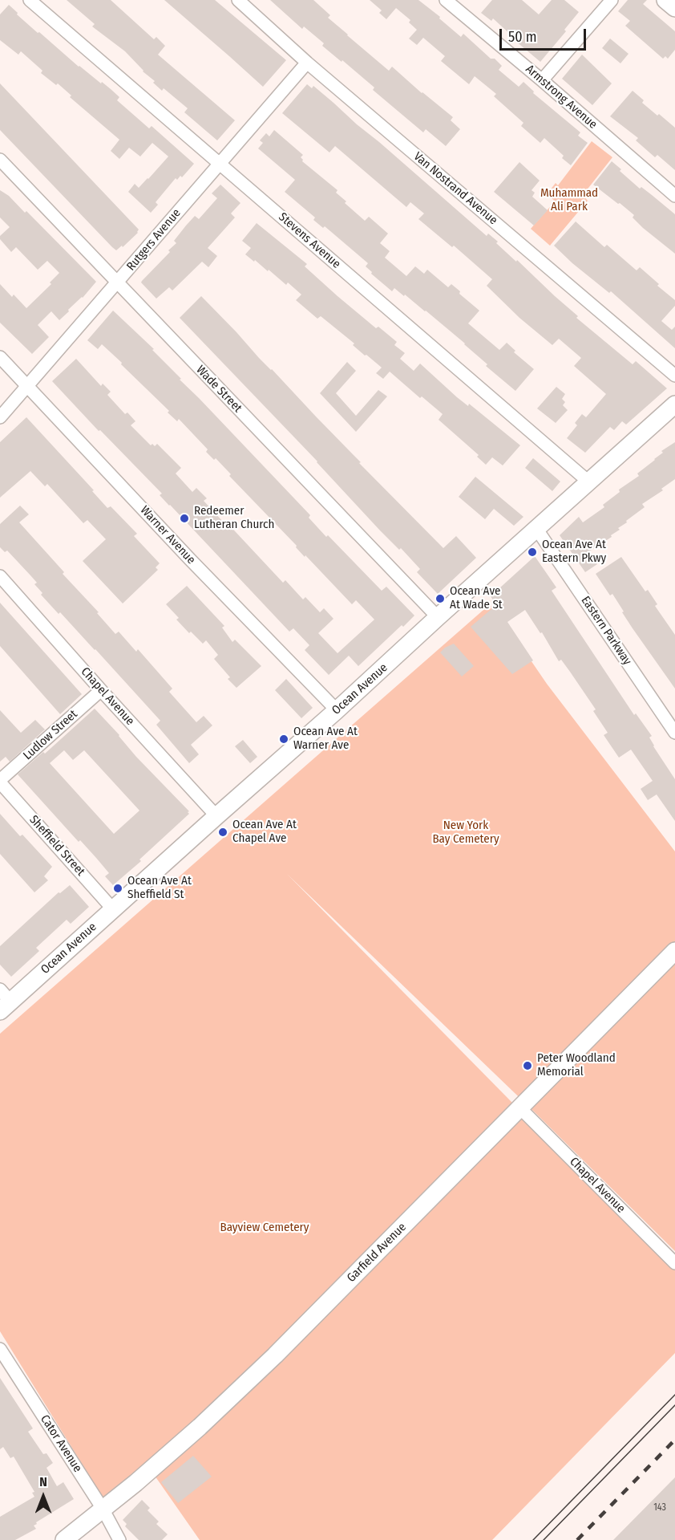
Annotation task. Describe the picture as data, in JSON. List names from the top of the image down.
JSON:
{
  "streets": {
    "street": [
      "Armstrong Avenue",
      "Van Nostrand Avenue",
      "Rutgers Avenue",
      "Stevens Avenue",
      "Wade Street",
      "Warner Avenue",
      "Eastern Parkway",
      "Ocean Avenue",
      "Chapel Avenue",
      "Ludlow Street",
      "Sheffield Street",
      "Garfield Avenue",
      "Cator Avenue"
    ]
  },
  "crossings": [
    ["Van Nostrand Avenue", "Rutgers Avenue"],
    ["Rutgers Avenue", "Stevens Avenue"],
    ["Rutgers Avenue", "Wade Street"],
    ["Rutgers Avenue", "Warner Avenue"],
    ["Stevens Avenue", "Ocean Avenue"],
    ["Wade Street", "Ocean Avenue"],
    ["Warner Avenue", "Ocean Avenue"],
    ["Eastern Parkway", "Ocean Avenue"],
    ["Ocean Avenue", "Chapel Avenue"],
    ["Ocean Avenue", "Sheffield Street"],
    ["Chapel Avenue", "Ludlow Street"],
    ["Chapel Avenue", "Garfield Avenue"],
    ["Ludlow Street", "Sheffield Street"],
    ["Garfield Avenue", "Cator Avenue"]
  ],
  "parks": ["Muhammad Ali Park", "New York Bay Cemetery", "Bayview Cemetery"],
  "places": [
    "Redeemer Lutheran Church",
    "Ocean Ave At Eastern Pkwy",
    "Ocean Ave At Wade St",
    "Ocean Ave At Warner Ave",
    "Ocean Ave At Chapel Ave",
    "Ocean Ave At Sheffield St",
    "Peter Woodland Memorial"
  ],
  "house_numbers": ["143"],
  "scale_bar": "50 m",
  "north": "top"
}
